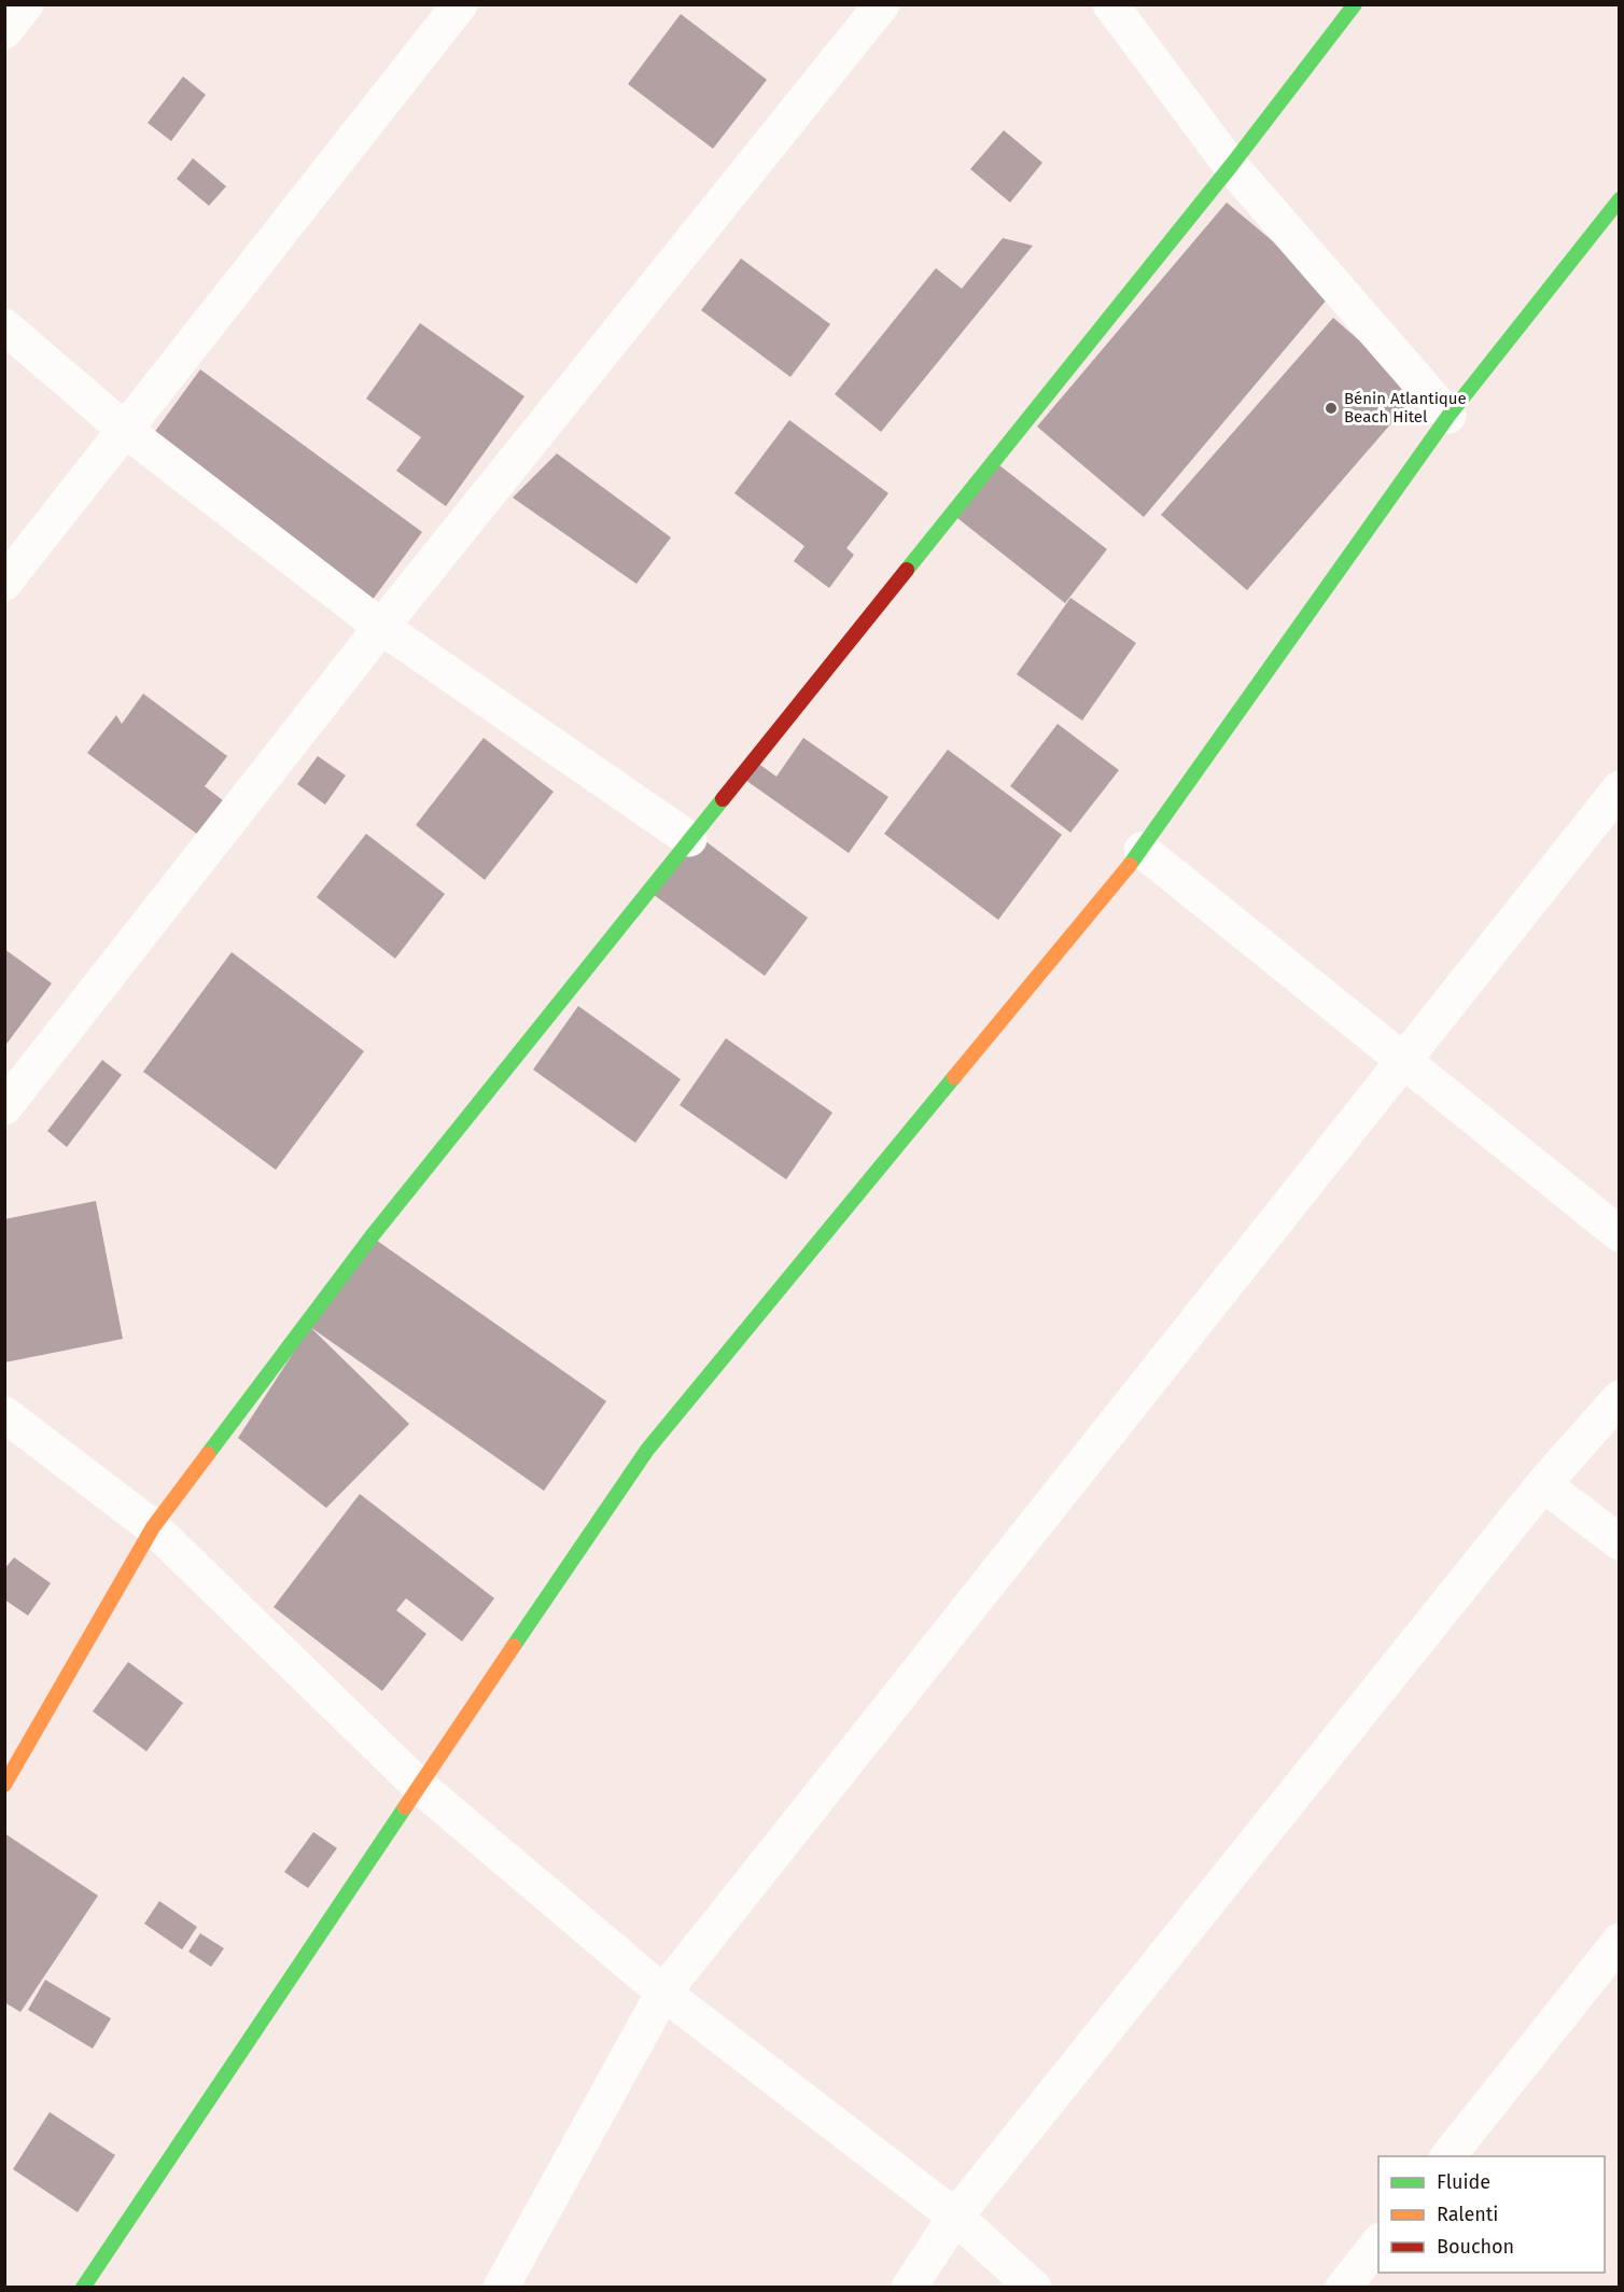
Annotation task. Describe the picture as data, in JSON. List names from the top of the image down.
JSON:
{
  "places": ["Bénin Atlantique Beach Hitel"],
  "legend": ["Fluide", "Ralenti", "Bouchon"]
}
